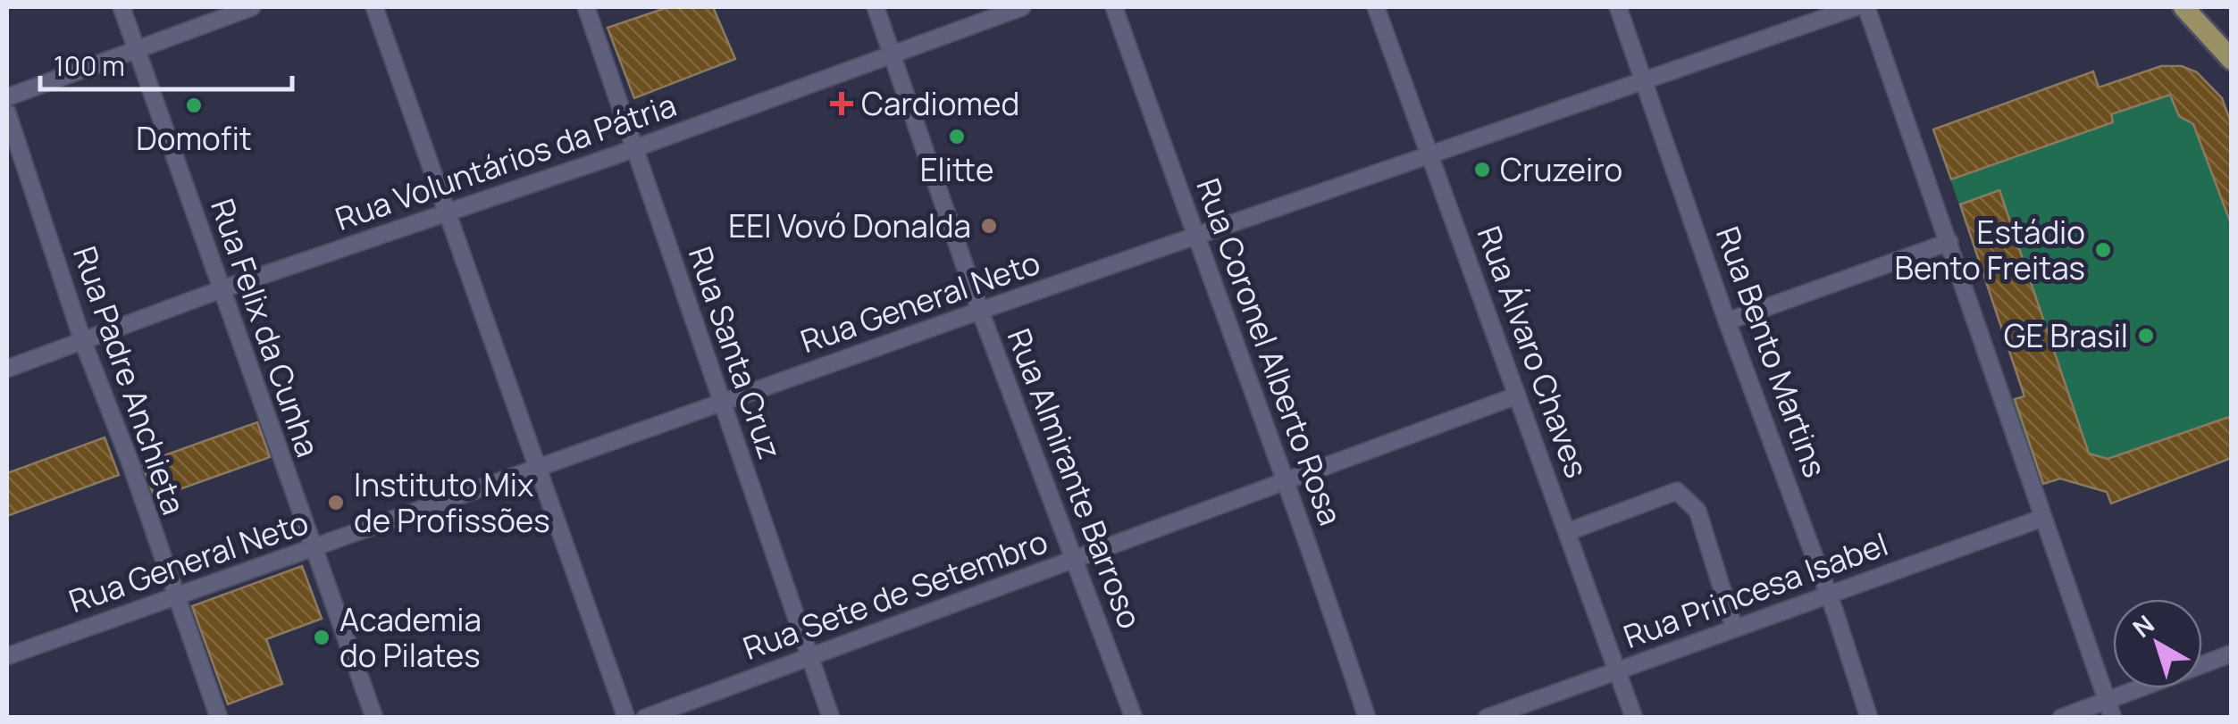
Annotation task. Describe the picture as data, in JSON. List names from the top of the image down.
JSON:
{
  "streets": {
    "street": [
      "Rua Voluntários da Pátria",
      "Rua General Neto",
      "Rua Felix da Cunha",
      "Rua Coronel Alberto Rosa",
      "Rua Álvaro Chaves",
      "Rua Bento Martins",
      "Rua Santa Cruz",
      "Rua Padre Anchieta",
      "Rua Almirante Barroso",
      "Rua Princesa Isabel",
      "Rua Sete de Setembro"
    ]
  },
  "crossings": [
    ["Rua Voluntários da Pátria", "Rua Felix da Cunha"],
    ["Rua Voluntários da Pátria", "Rua Santa Cruz"],
    ["Rua Voluntários da Pátria", "Rua Padre Anchieta"],
    ["Rua Voluntários da Pátria", "Rua Almirante Barroso"],
    ["Rua General Neto", "Rua Felix da Cunha"],
    ["Rua General Neto", "Rua Coronel Alberto Rosa"],
    ["Rua General Neto", "Rua Álvaro Chaves"],
    ["Rua General Neto", "Rua Bento Martins"],
    ["Rua General Neto", "Rua Santa Cruz"],
    ["Rua General Neto", "Rua Padre Anchieta"],
    ["Rua General Neto", "Rua Almirante Barroso"],
    ["Rua Coronel Alberto Rosa", "Rua Sete de Setembro"],
    ["Rua Álvaro Chaves", "Rua Princesa Isabel"],
    ["Rua Álvaro Chaves", "Rua Sete de Setembro"],
    ["Rua Bento Martins", "Rua Princesa Isabel"],
    ["Rua Santa Cruz", "Rua Sete de Setembro"],
    ["Rua Almirante Barroso", "Rua Sete de Setembro"]
  ],
  "places": {
    "health": ["Cardiomed"],
    "other": [
      "Domofit",
      "Elitte",
      "Cruzeiro",
      "EEI Vovó Donalda",
      "Estádio Bento Freitas",
      "GE Brasil",
      "Instituto Mix de Profissões",
      "Academia do Pilates"
    ]
  },
  "scale_bar": "100 m",
  "north": "top left"
}
